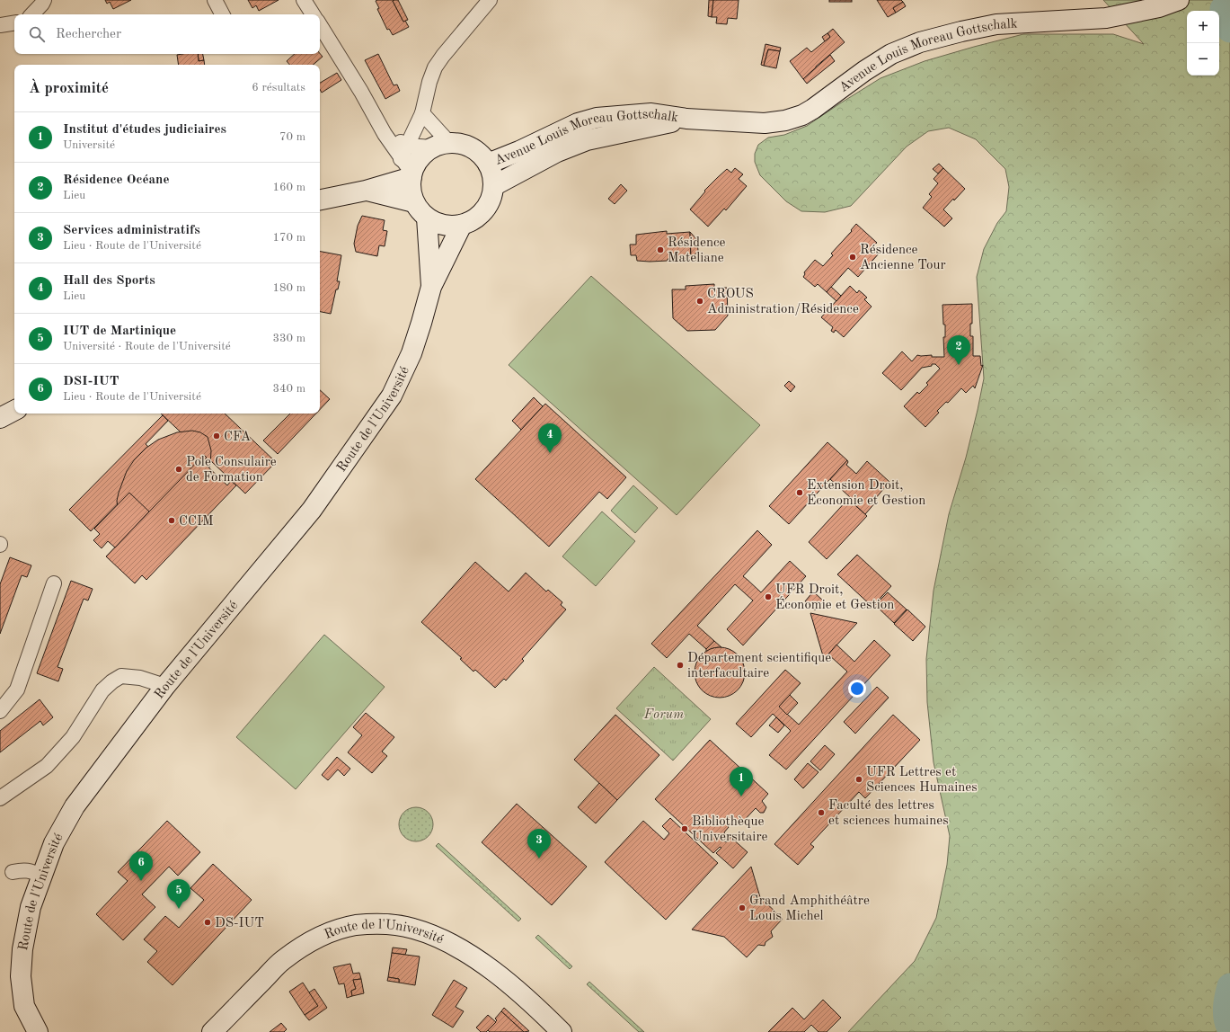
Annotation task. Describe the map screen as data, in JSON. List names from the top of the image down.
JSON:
{
  "streets": {
    "main road": ["Avenue Louis Moreau Gottschalk", "Route de l'Université"]
  },
  "crossings": [
    ["Avenue Louis Moreau Gottschalk", "Route de l'Université"]
  ],
  "parks": ["Forum"],
  "places": [
    "Résidence Mateliane",
    "Résidence Ancienne Tour",
    "CROUS Administration/Résidence",
    "CFA",
    "Pole Consulaire de Formation",
    "Extension Droit, Économie et Gestion",
    "CCIM",
    "UFR Droit, Économie et Gestion",
    "Département scientifique interfacultaire",
    "UFR Lettres et Sciences Humaines",
    "Faculté des lettres et sciences humaines",
    "Bibliothèque Universitaire",
    "Grand Amphithéâtre Louis Michel",
    "DS-IUT"
  ],
  "page": {
    "map_buttons": ["+", "−"],
    "search": "Rechercher",
    "heading": ["À proximité", "6 résultats"],
    "list": [
      {
        "mark": "1",
        "name": "Institut d'études judiciaires",
        "note": "Université",
        "value": "70 m"
      },
      {
        "mark": "2",
        "name": "Résidence Océane",
        "note": "Lieu",
        "value": "160 m"
      },
      {
        "mark": "3",
        "name": "Services administratifs",
        "note": "Lieu · Route de l'Université",
        "value": "170 m"
      },
      {
        "mark": "4",
        "name": "Hall des Sports",
        "note": "Lieu",
        "value": "180 m"
      },
      {
        "mark": "5",
        "name": "IUT de Martinique",
        "note": "Université · Route de l'Université",
        "value": "330 m"
      },
      {
        "mark": "6",
        "name": "DSI-IUT",
        "note": "Lieu · Route de l'Université",
        "value": "340 m"
      }
    ],
    "pins": [
      "2",
      "4",
      "1",
      "3",
      "6",
      "5"
    ]
  }
}
